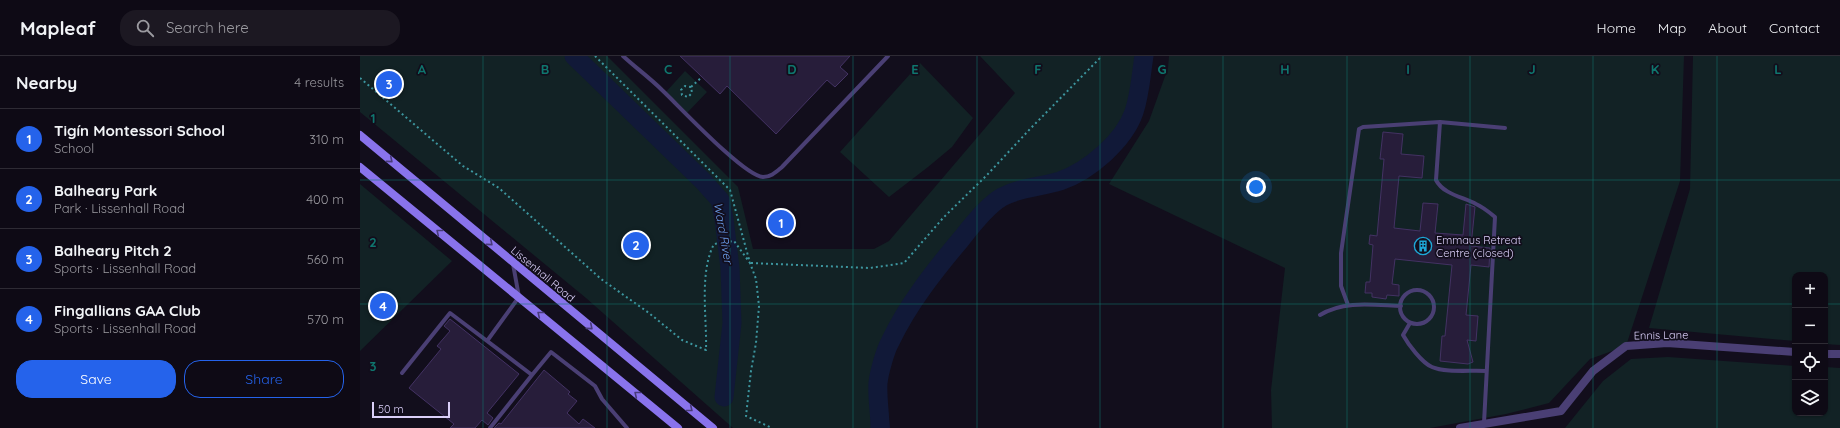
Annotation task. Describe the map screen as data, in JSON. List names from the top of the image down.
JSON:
{
  "streets": {
    "main road": ["Lissenhall Road"],
    "street": ["Ennis Lane"]
  },
  "water": ["Ward River"],
  "places": {
    "building": ["Emmaus Retreat Centre (closed)"]
  },
  "scale_bar": "50 m",
  "page": {
    "header": "Mapleaf",
    "search": "Search here",
    "nav": [
      "Home",
      "Map",
      "About",
      "Contact"
    ],
    "heading": ["Nearby", "4 results"],
    "pins": [
      "3",
      "1",
      "2",
      "4"
    ],
    "list": [
      {
        "mark": "1",
        "name": "Tigín Montessori School",
        "note": "School",
        "value": "310 m"
      },
      {
        "mark": "2",
        "name": "Balheary Park",
        "note": "Park · Lissenhall Road",
        "value": "400 m"
      },
      {
        "mark": "3",
        "name": "Balheary Pitch 2",
        "note": "Sports · Lissenhall Road",
        "value": "560 m"
      },
      {
        "mark": "4",
        "name": "Fingallians GAA Club",
        "note": "Sports · Lissenhall Road",
        "value": "570 m"
      }
    ],
    "map_buttons": ["+", "−"],
    "buttons": ["Save", "Share"],
    "scale": "50 m"
  },
  "grid": {
    "columns": [
      "A",
      "B",
      "C",
      "D",
      "E",
      "F",
      "G",
      "H",
      "I",
      "J",
      "K",
      "L"
    ],
    "rows": ["1", "2", "3"]
  }
}
